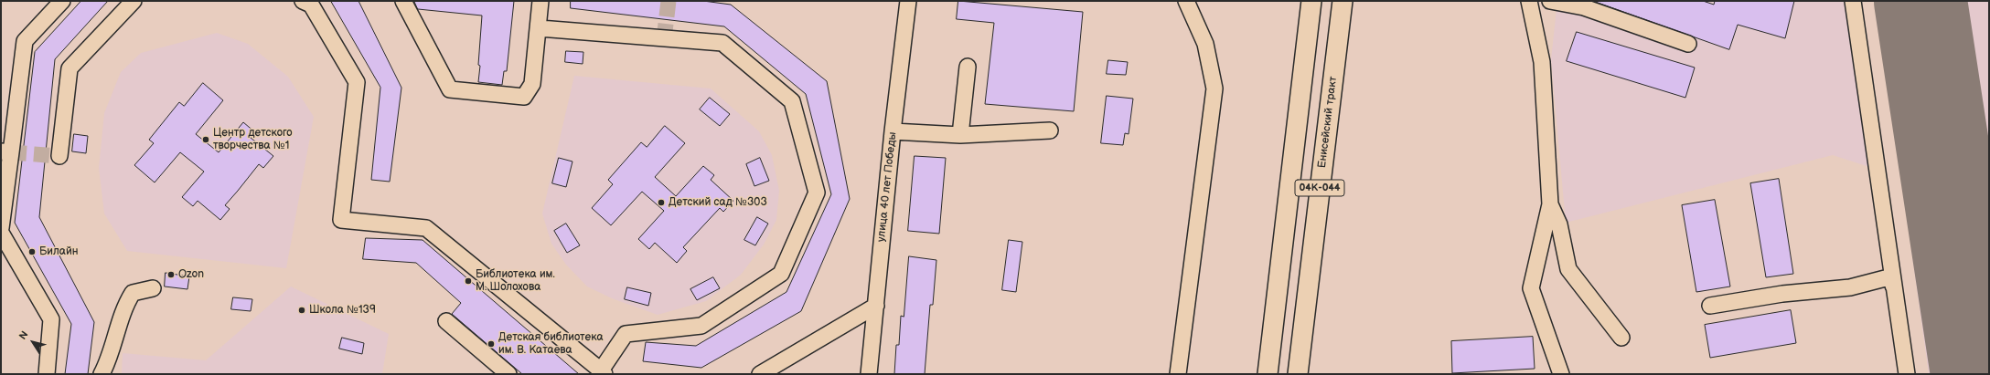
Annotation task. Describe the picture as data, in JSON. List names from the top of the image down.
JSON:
{
  "streets": {
    "main road": ["Енисейский тракт", "04К-044"],
    "street": ["улица 40 лет Победы"]
  },
  "places": [
    "Центр детского творчества №1",
    "Детский сад №303",
    "Билайн",
    "Ozon",
    "Библиотека им. М. Шолохова",
    "Школа №139",
    "Детская библиотека им. В. Катаева"
  ],
  "north": "top left"
}
